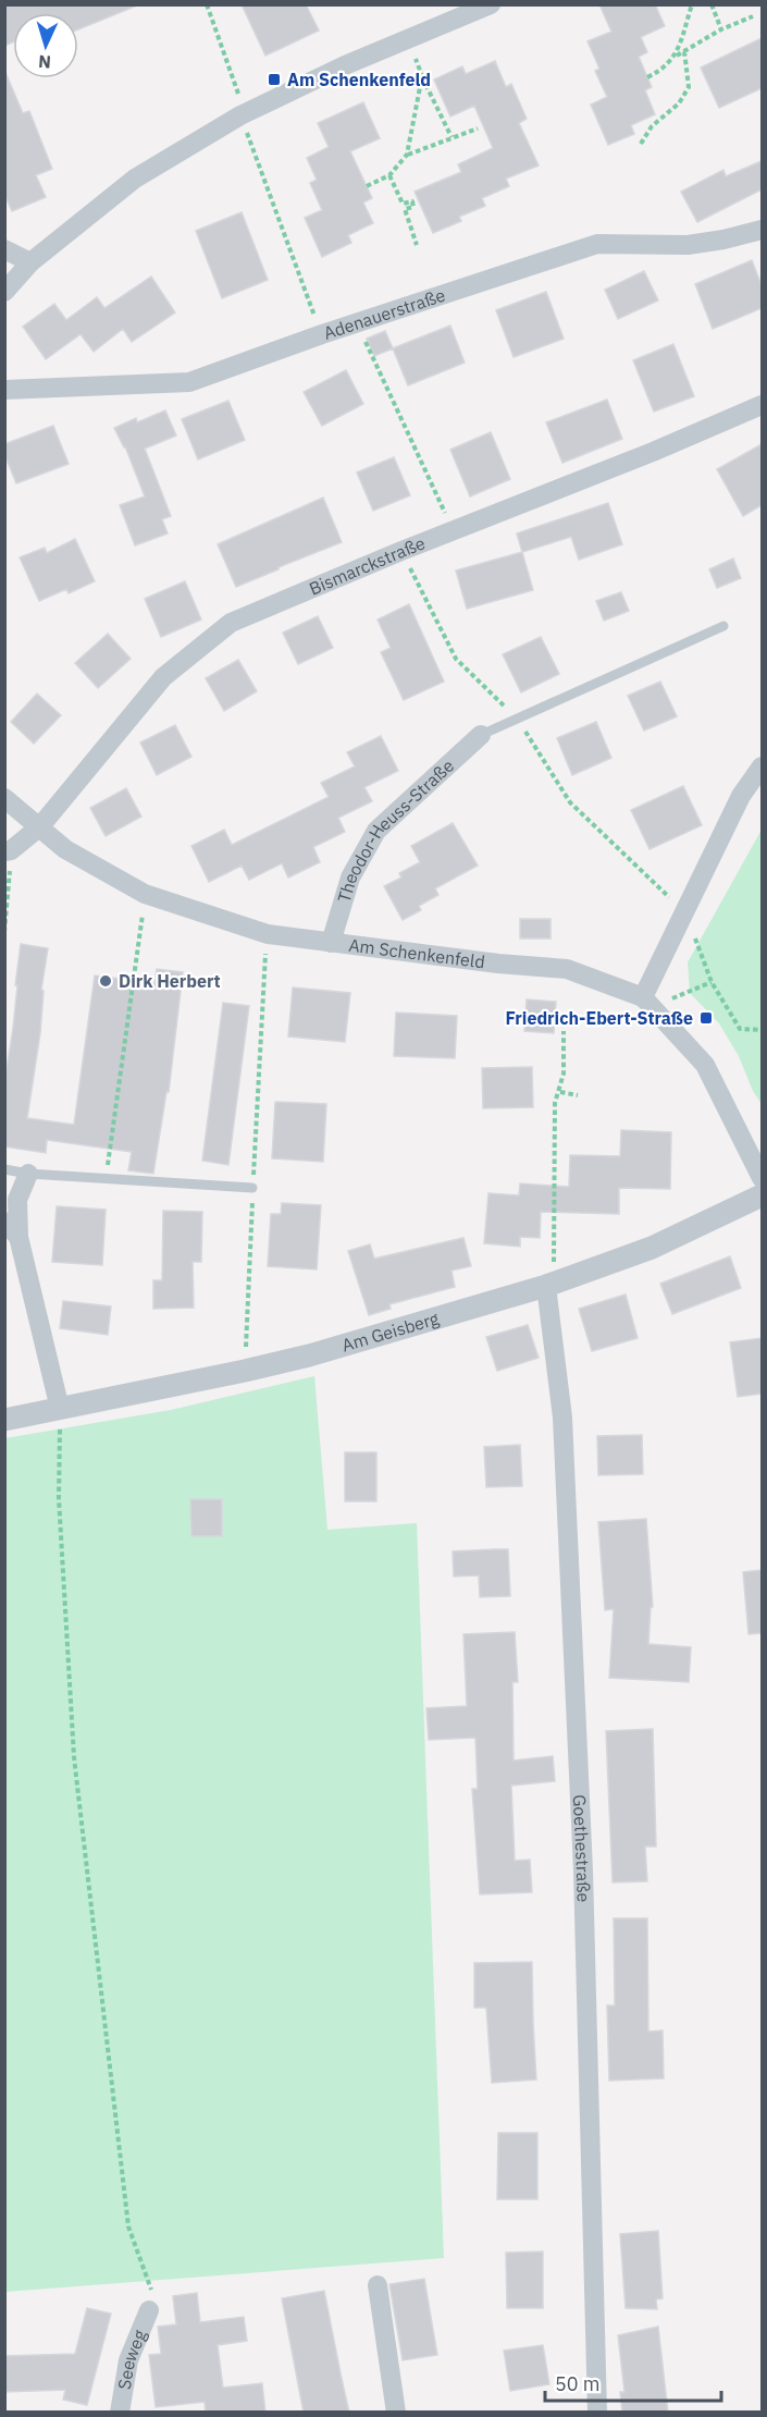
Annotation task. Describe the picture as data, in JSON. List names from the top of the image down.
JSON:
{
  "streets": {
    "street": [
      "Adenauerstraße",
      "Bismarckstraße",
      "Theodor-Heuss-Straße",
      "Am Schenkenfeld",
      "Am Geisberg",
      "Goethestraße",
      "Seeweg"
    ]
  },
  "crossings": [
    ["Bismarckstraße", "Am Schenkenfeld"],
    ["Theodor-Heuss-Straße", "Am Schenkenfeld"],
    ["Am Geisberg", "Goethestraße"]
  ],
  "places": {
    "transit": ["Am Schenkenfeld", "Friedrich-Ebert-Straße"],
    "other": ["Dirk Herbert"]
  },
  "scale_bar": "50 m",
  "north": "bottom"
}
